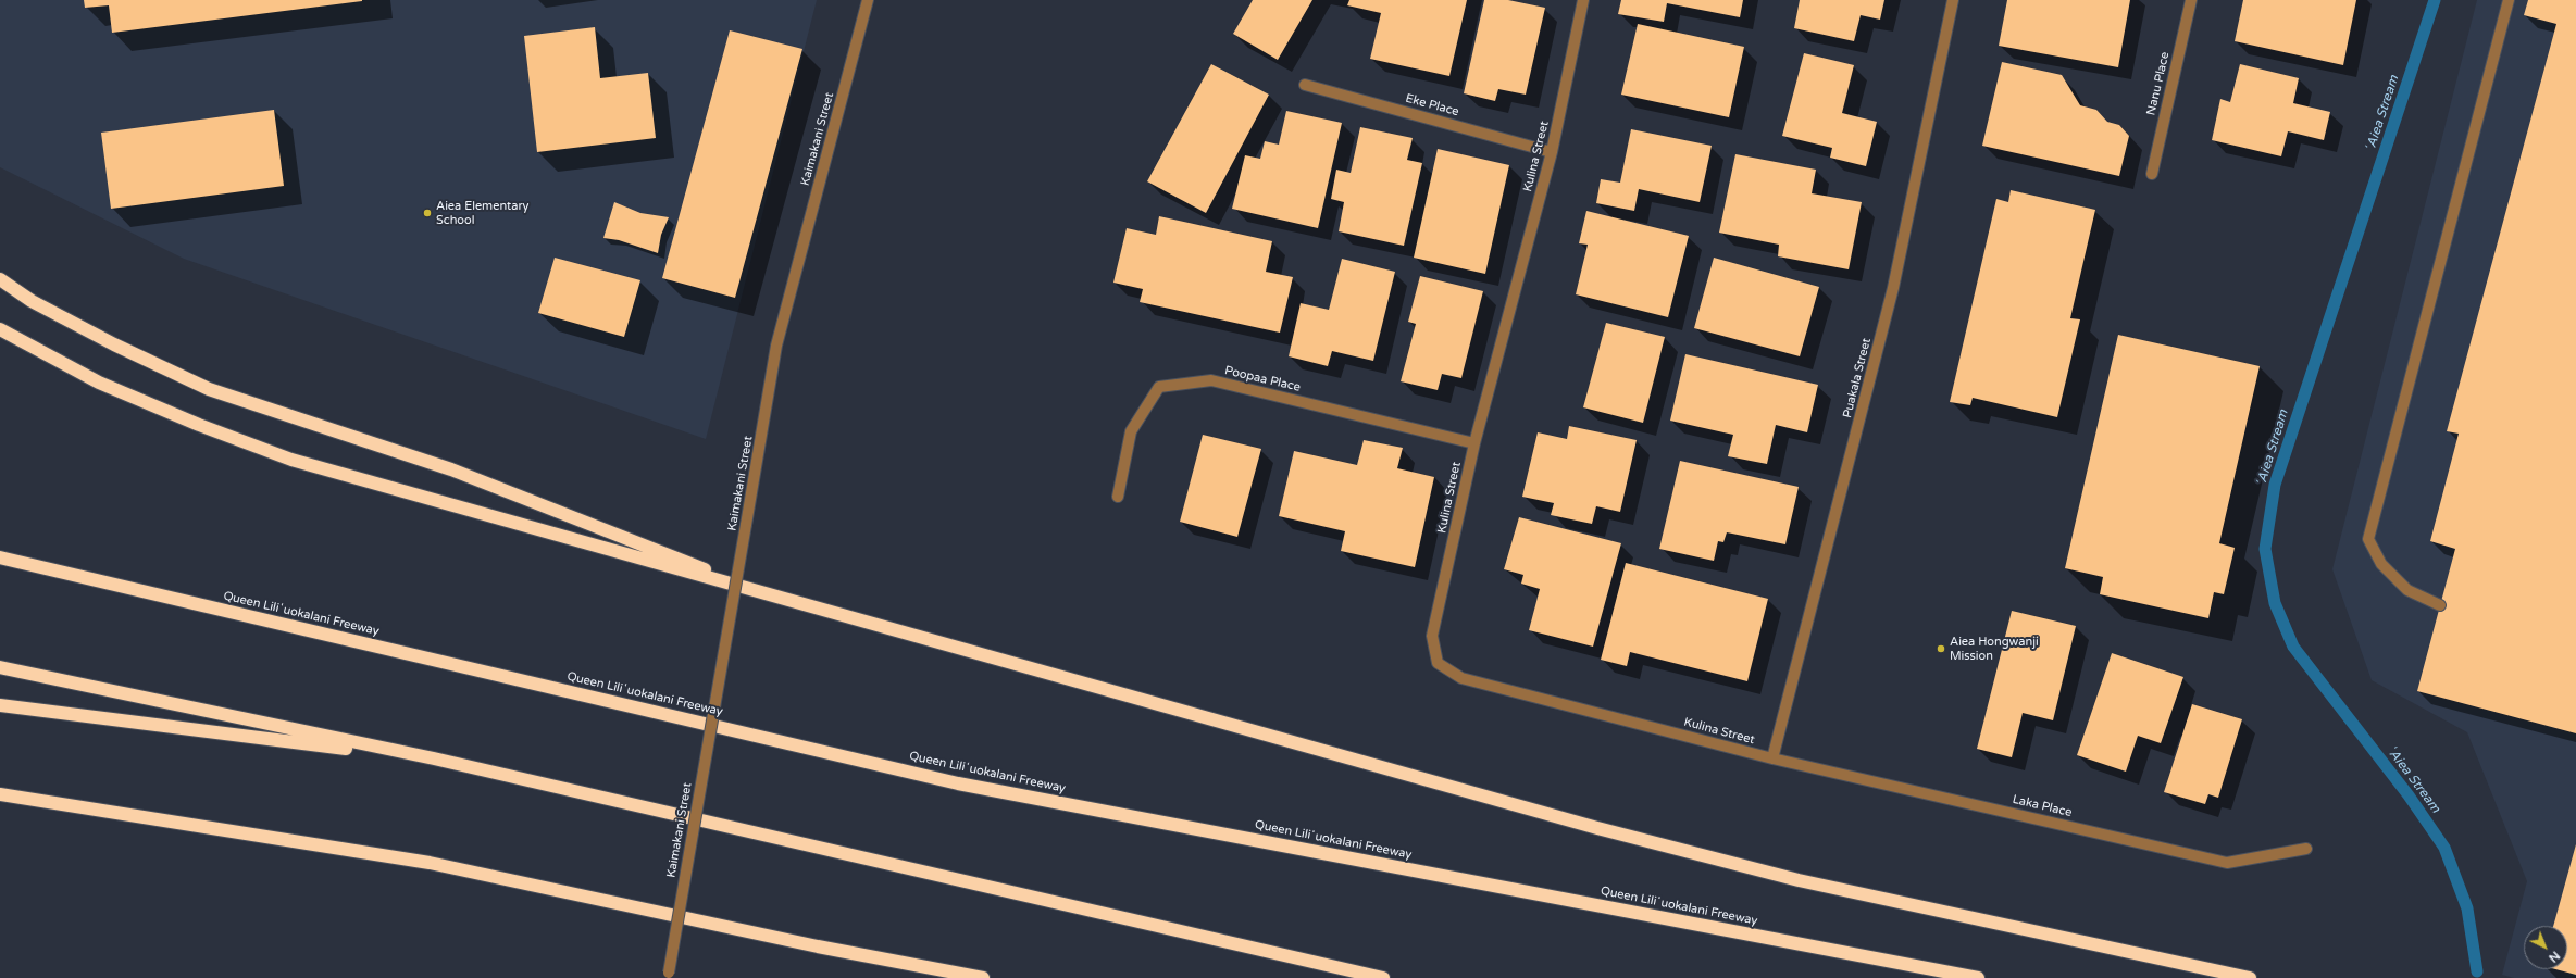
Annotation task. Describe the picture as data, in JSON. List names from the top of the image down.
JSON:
{
  "streets": {
    "highway": ["Queen Liliʻuokalani Freeway"],
    "street": [
      "Nanu Place",
      "Eke Place",
      "Kaimakani Street",
      "Kulina Street",
      "Puakala Street",
      "Poopaa Place",
      "Laka Place"
    ]
  },
  "crossings": [
    ["Eke Place", "Kulina Street"],
    ["Kulina Street", "Puakala Street"],
    ["Kulina Street", "Poopaa Place"],
    ["Kulina Street", "Laka Place"],
    ["Puakala Street", "Laka Place"]
  ],
  "water": ["ʻAiea Stream"],
  "places": ["Aiea Elementary School", "Aiea Hongwanji Mission"],
  "north": "bottom right"
}
